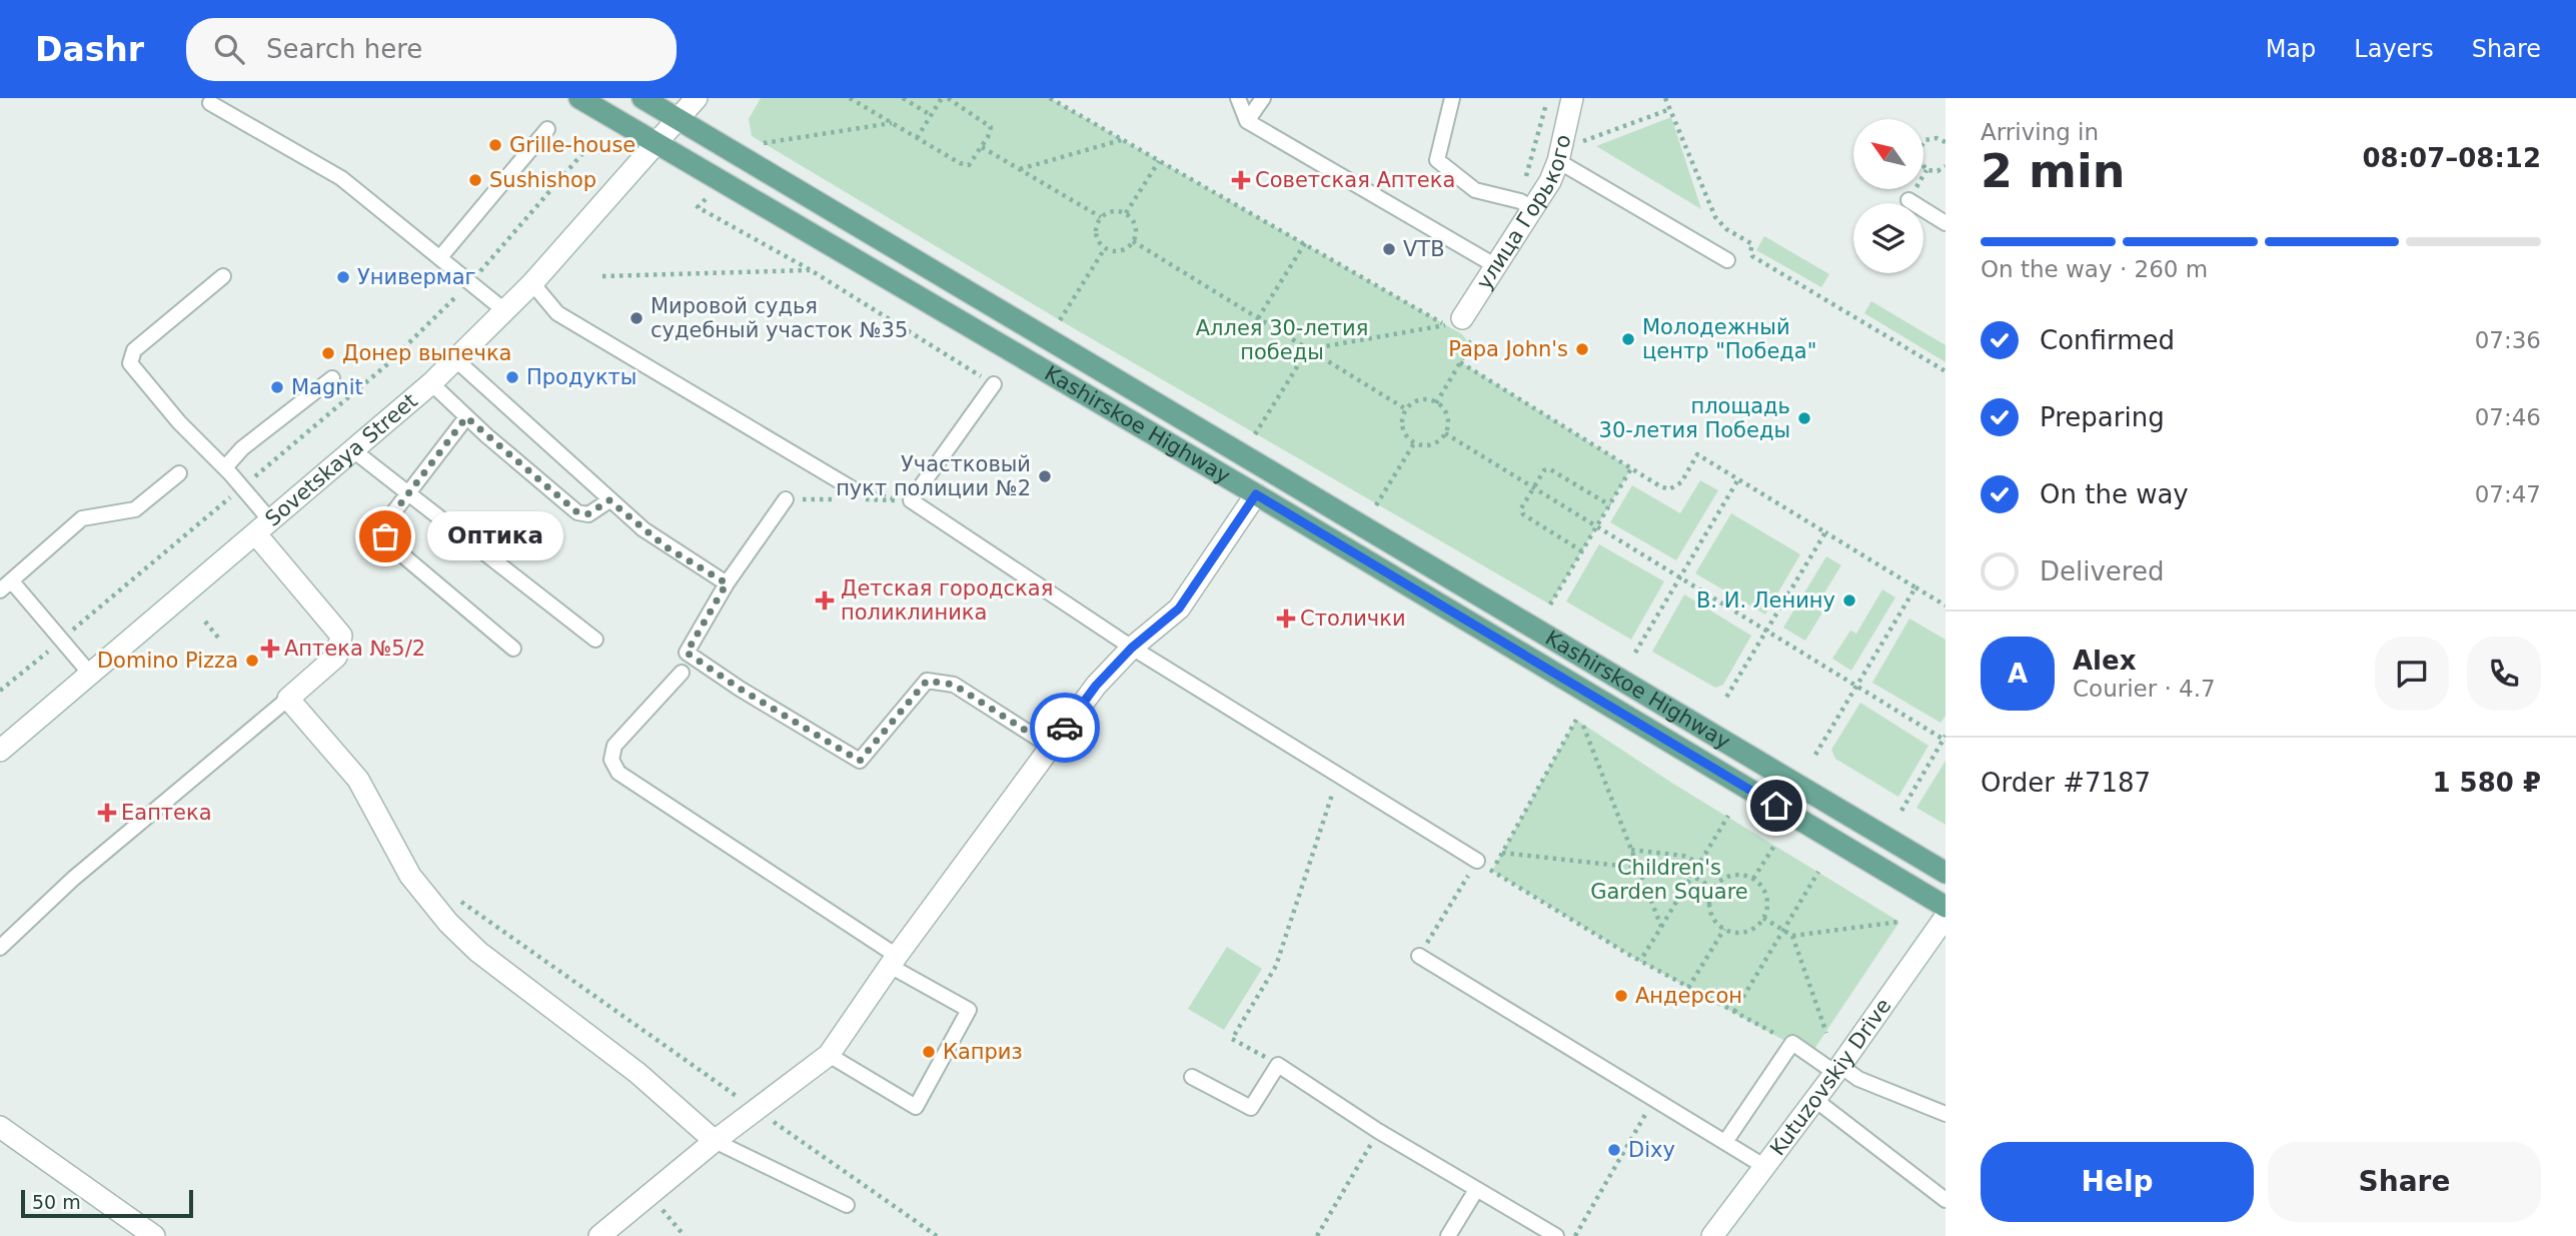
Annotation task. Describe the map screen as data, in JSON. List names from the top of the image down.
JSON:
{
  "streets": {
    "main road": ["Kashirskoe Highway"],
    "street": ["улица Горького", "Sovetskaya Street", "Kutuzovskiy Drive"]
  },
  "crossings": [
    ["Kashirskoe Highway", "Sovetskaya Street"]
  ],
  "parks": ["Аллея 30-летия победы", "Children's Garden Square"],
  "places": {
    "other": [
      "Grille-house",
      "Sushishop",
      "VTB",
      "Универмаг",
      "Мировой судья судебный участок №35",
      "Молодежный центр \"Победа\"",
      "Papa John's",
      "Донер выпечка",
      "Продукты",
      "Magnit",
      "площадь 30-летия Победы",
      "Участковый пукт полиции №2",
      "Оптика",
      "В. И. Ленину",
      "Domino Pizza",
      "Андерсон",
      "Каприз",
      "Dixy"
    ],
    "health": [
      "Советская Аптека",
      "Детская городская поликлиника",
      "Столички",
      "Аптека №5/2",
      "Еаптека"
    ]
  },
  "scale_bar": "50 m",
  "north": "top left",
  "page": {
    "header": "Dashr",
    "search": "Search here",
    "nav": ["Map", "Layers", "Share"],
    "heading": ["2 min", "Arriving in", "08:07–08:12"],
    "panel": [
      "Alex",
      "Courier · 4.7",
      "Order #7187",
      "1 580 ₽"
    ],
    "bar": "On the way · 260 m",
    "list": [
      ["Confirmed", "07:36"],
      ["Preparing", "07:46"],
      ["On the way", "07:47"],
      "Delivered"
    ],
    "bubble": "Оптика",
    "round": "A",
    "buttons": ["Help", "Share"],
    "scale": "50 m"
  }
}
